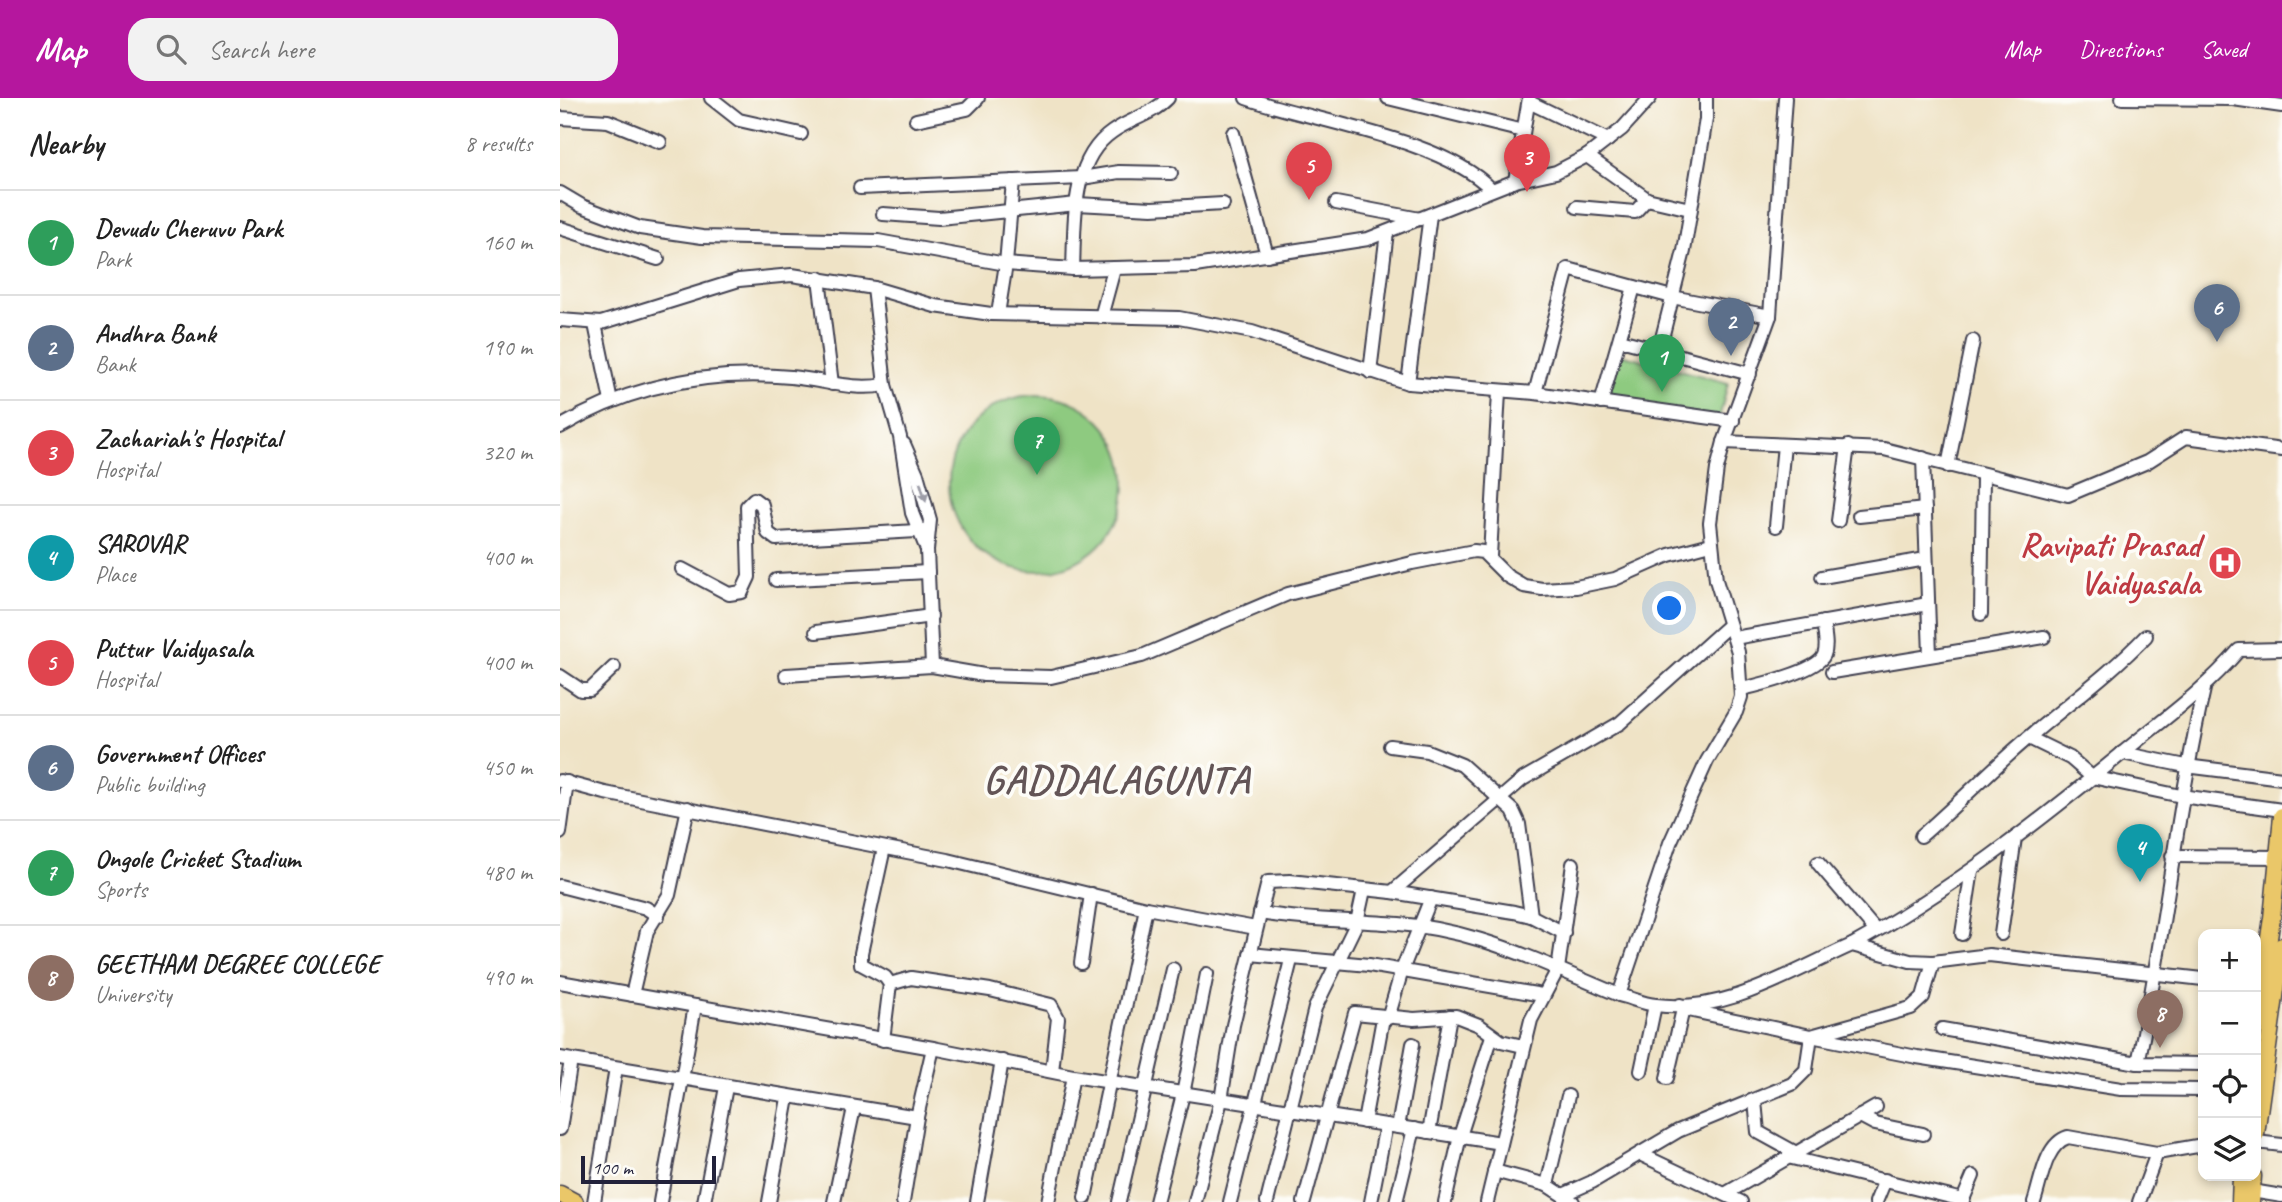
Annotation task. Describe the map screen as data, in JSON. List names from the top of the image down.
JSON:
{
  "districts": ["GADDALAGUNTA"],
  "places": {
    "hospital": ["Ravipati Prasad Vaidyasala"]
  },
  "scale_bar": "100 m",
  "page": {
    "header": "Map",
    "search": "Search here",
    "nav": ["Map", "Directions", "Saved"],
    "heading": ["Nearby", "8 results"],
    "pins": [
      "3",
      "5",
      "6",
      "2",
      "1",
      "7",
      "4",
      "8"
    ],
    "list": [
      {
        "mark": "1",
        "name": "Devudu Cheruvu Park",
        "note": "Park",
        "value": "160 m"
      },
      {
        "mark": "2",
        "name": "Andhra Bank",
        "note": "Bank",
        "value": "190 m"
      },
      {
        "mark": "3",
        "name": "Zachariah's Hospital",
        "note": "Hospital",
        "value": "320 m"
      },
      {
        "mark": "4",
        "name": "SAROVAR",
        "note": "Place",
        "value": "400 m"
      },
      {
        "mark": "5",
        "name": "Puttur Vaidyasala",
        "note": "Hospital",
        "value": "400 m"
      },
      {
        "mark": "6",
        "name": "Government Offices",
        "note": "Public building",
        "value": "450 m"
      },
      {
        "mark": "7",
        "name": "Ongole Cricket Stadium",
        "note": "Sports",
        "value": "480 m"
      },
      {
        "mark": "8",
        "name": "GEETHAM DEGREE COLLEGE",
        "note": "University",
        "value": "490 m"
      }
    ],
    "map_buttons": ["+", "−"],
    "scale": "100 m"
  }
}
